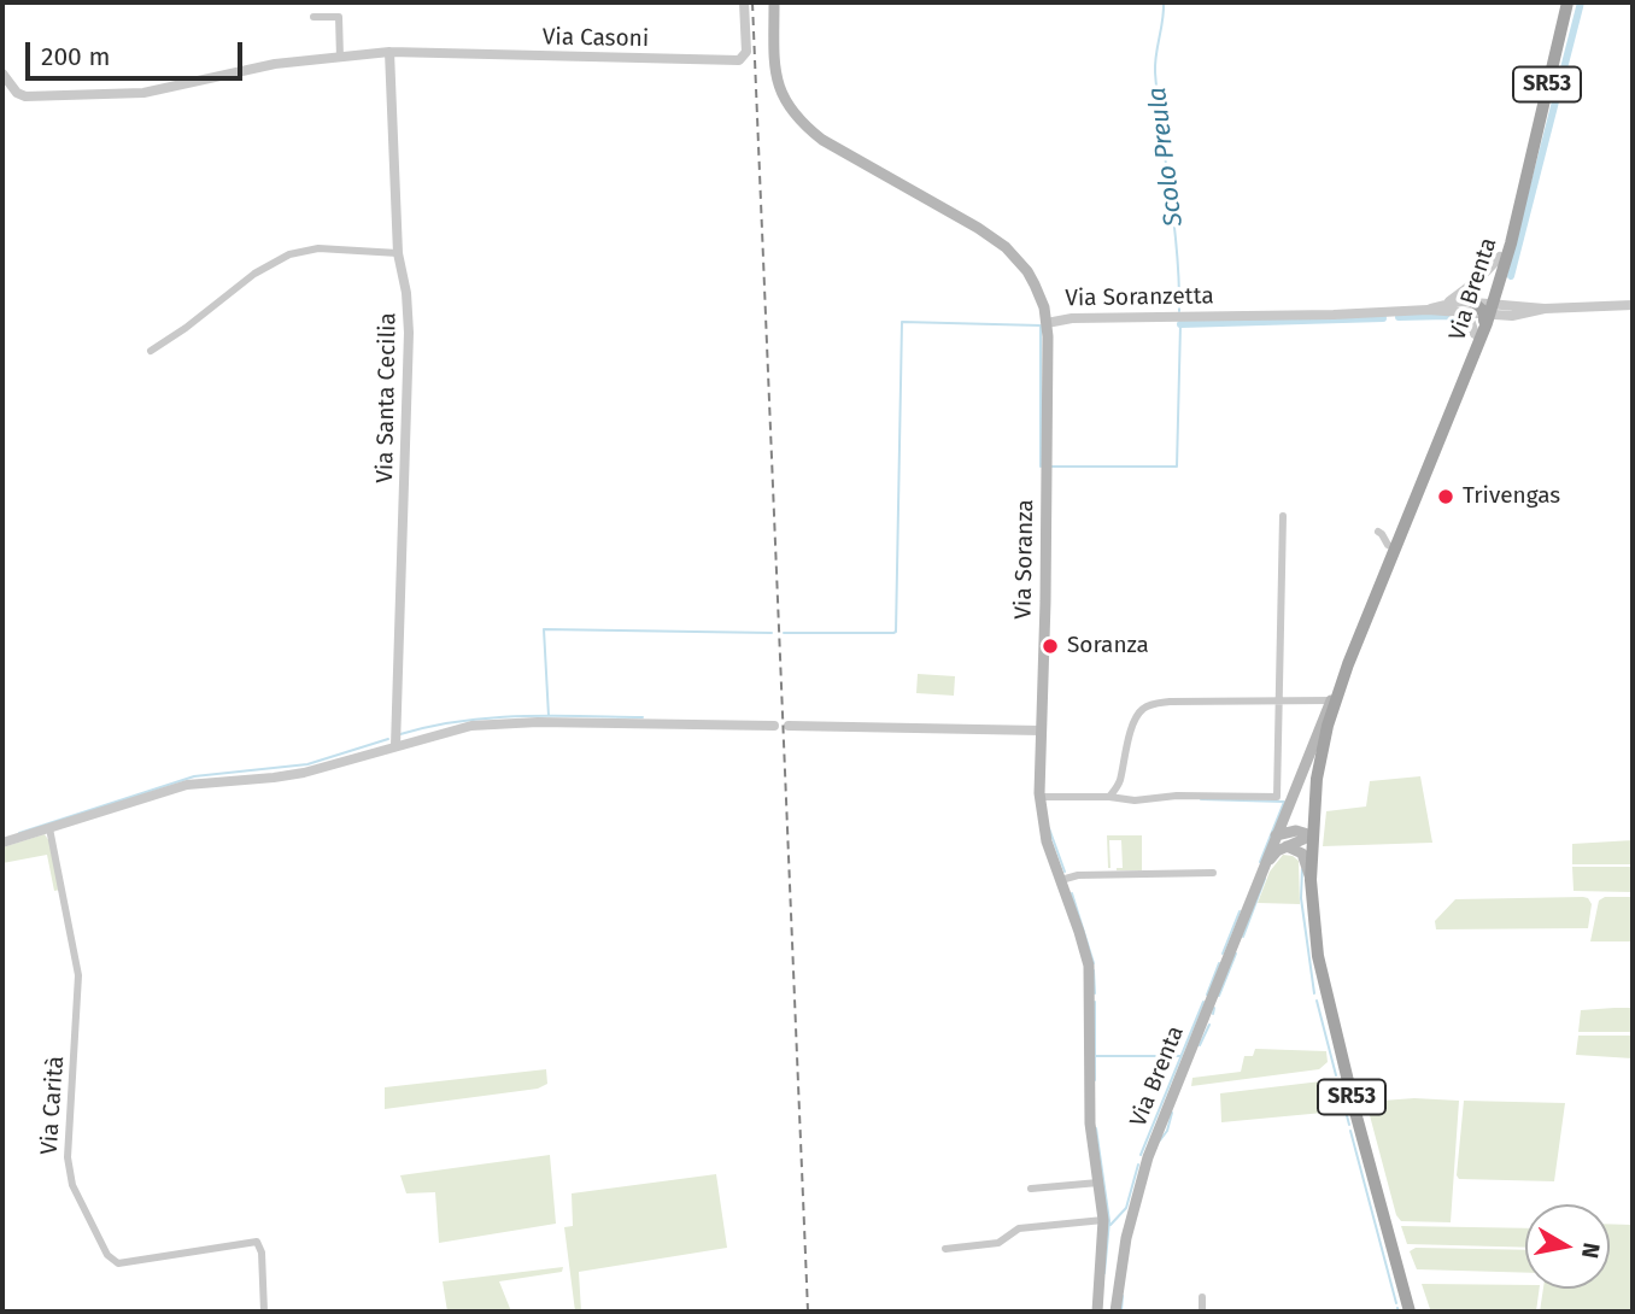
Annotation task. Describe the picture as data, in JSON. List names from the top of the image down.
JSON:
{
  "streets": {
    "main road": [
      "SR53",
      "Via Brenta",
      "Via Soranzetta",
      "Via Soranza"
    ],
    "street": ["Via Casoni", "Via Santa Cecilia", "Via Carità"]
  },
  "crossings": [
    ["Via Casoni", "Via Santa Cecilia"],
    ["SR53", "Via Brenta"],
    ["Via Brenta", "Via Soranzetta"],
    ["Via Soranzetta", "Via Soranza"]
  ],
  "water": ["Scolo Preula"],
  "places": ["Trivengas", "Soranza"],
  "scale_bar": "200 m",
  "north": "right"
}
